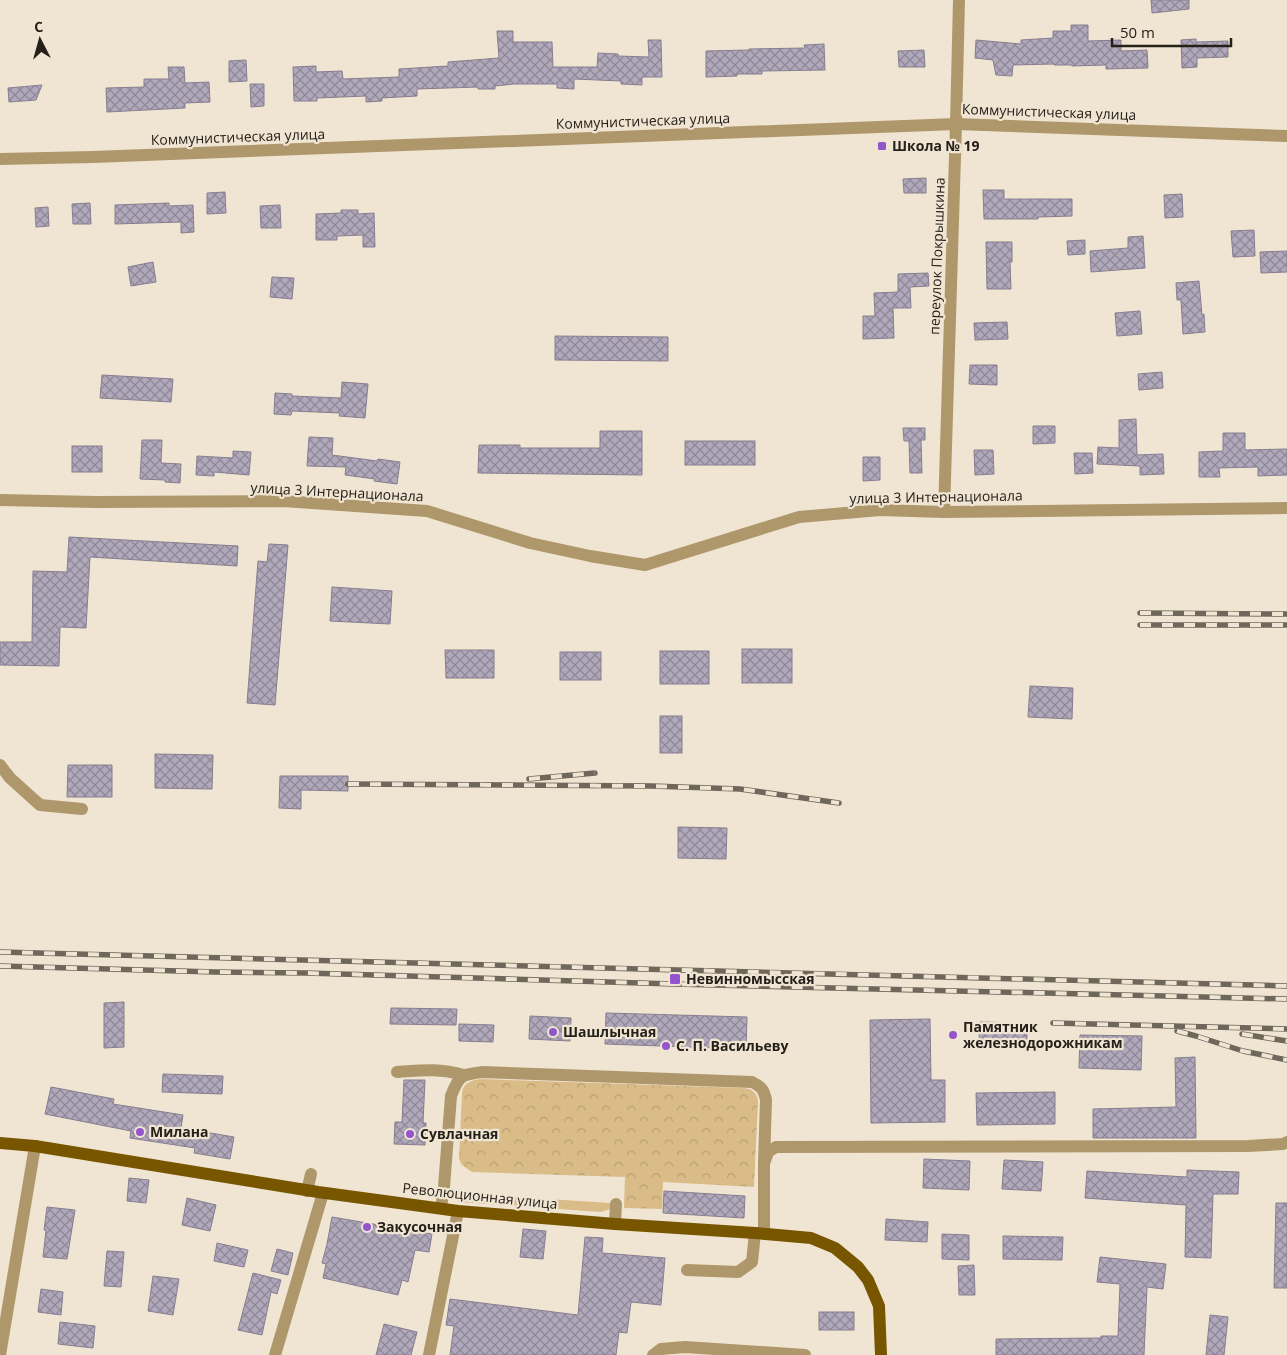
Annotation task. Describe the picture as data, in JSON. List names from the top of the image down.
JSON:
{
  "streets": {
    "main road": ["Революционная улица"],
    "street": ["Коммунистическая улица", "переулок Покрышкина", "улица 3 Интернационала"]
  },
  "crossings": [
    ["Коммунистическая улица", "переулок Покрышкина"],
    ["переулок Покрышкина", "улица 3 Интернационала"]
  ],
  "places": {
    "transit": ["Школа № 19", "Невинномысская"],
    "other": [
      "Шашлычная",
      "Памятник железнодорожникам",
      "С. П. Васильеву",
      "Милана",
      "Сувлачная",
      "Закусочная"
    ]
  },
  "scale_bar": "50 m",
  "north": "top"
}
